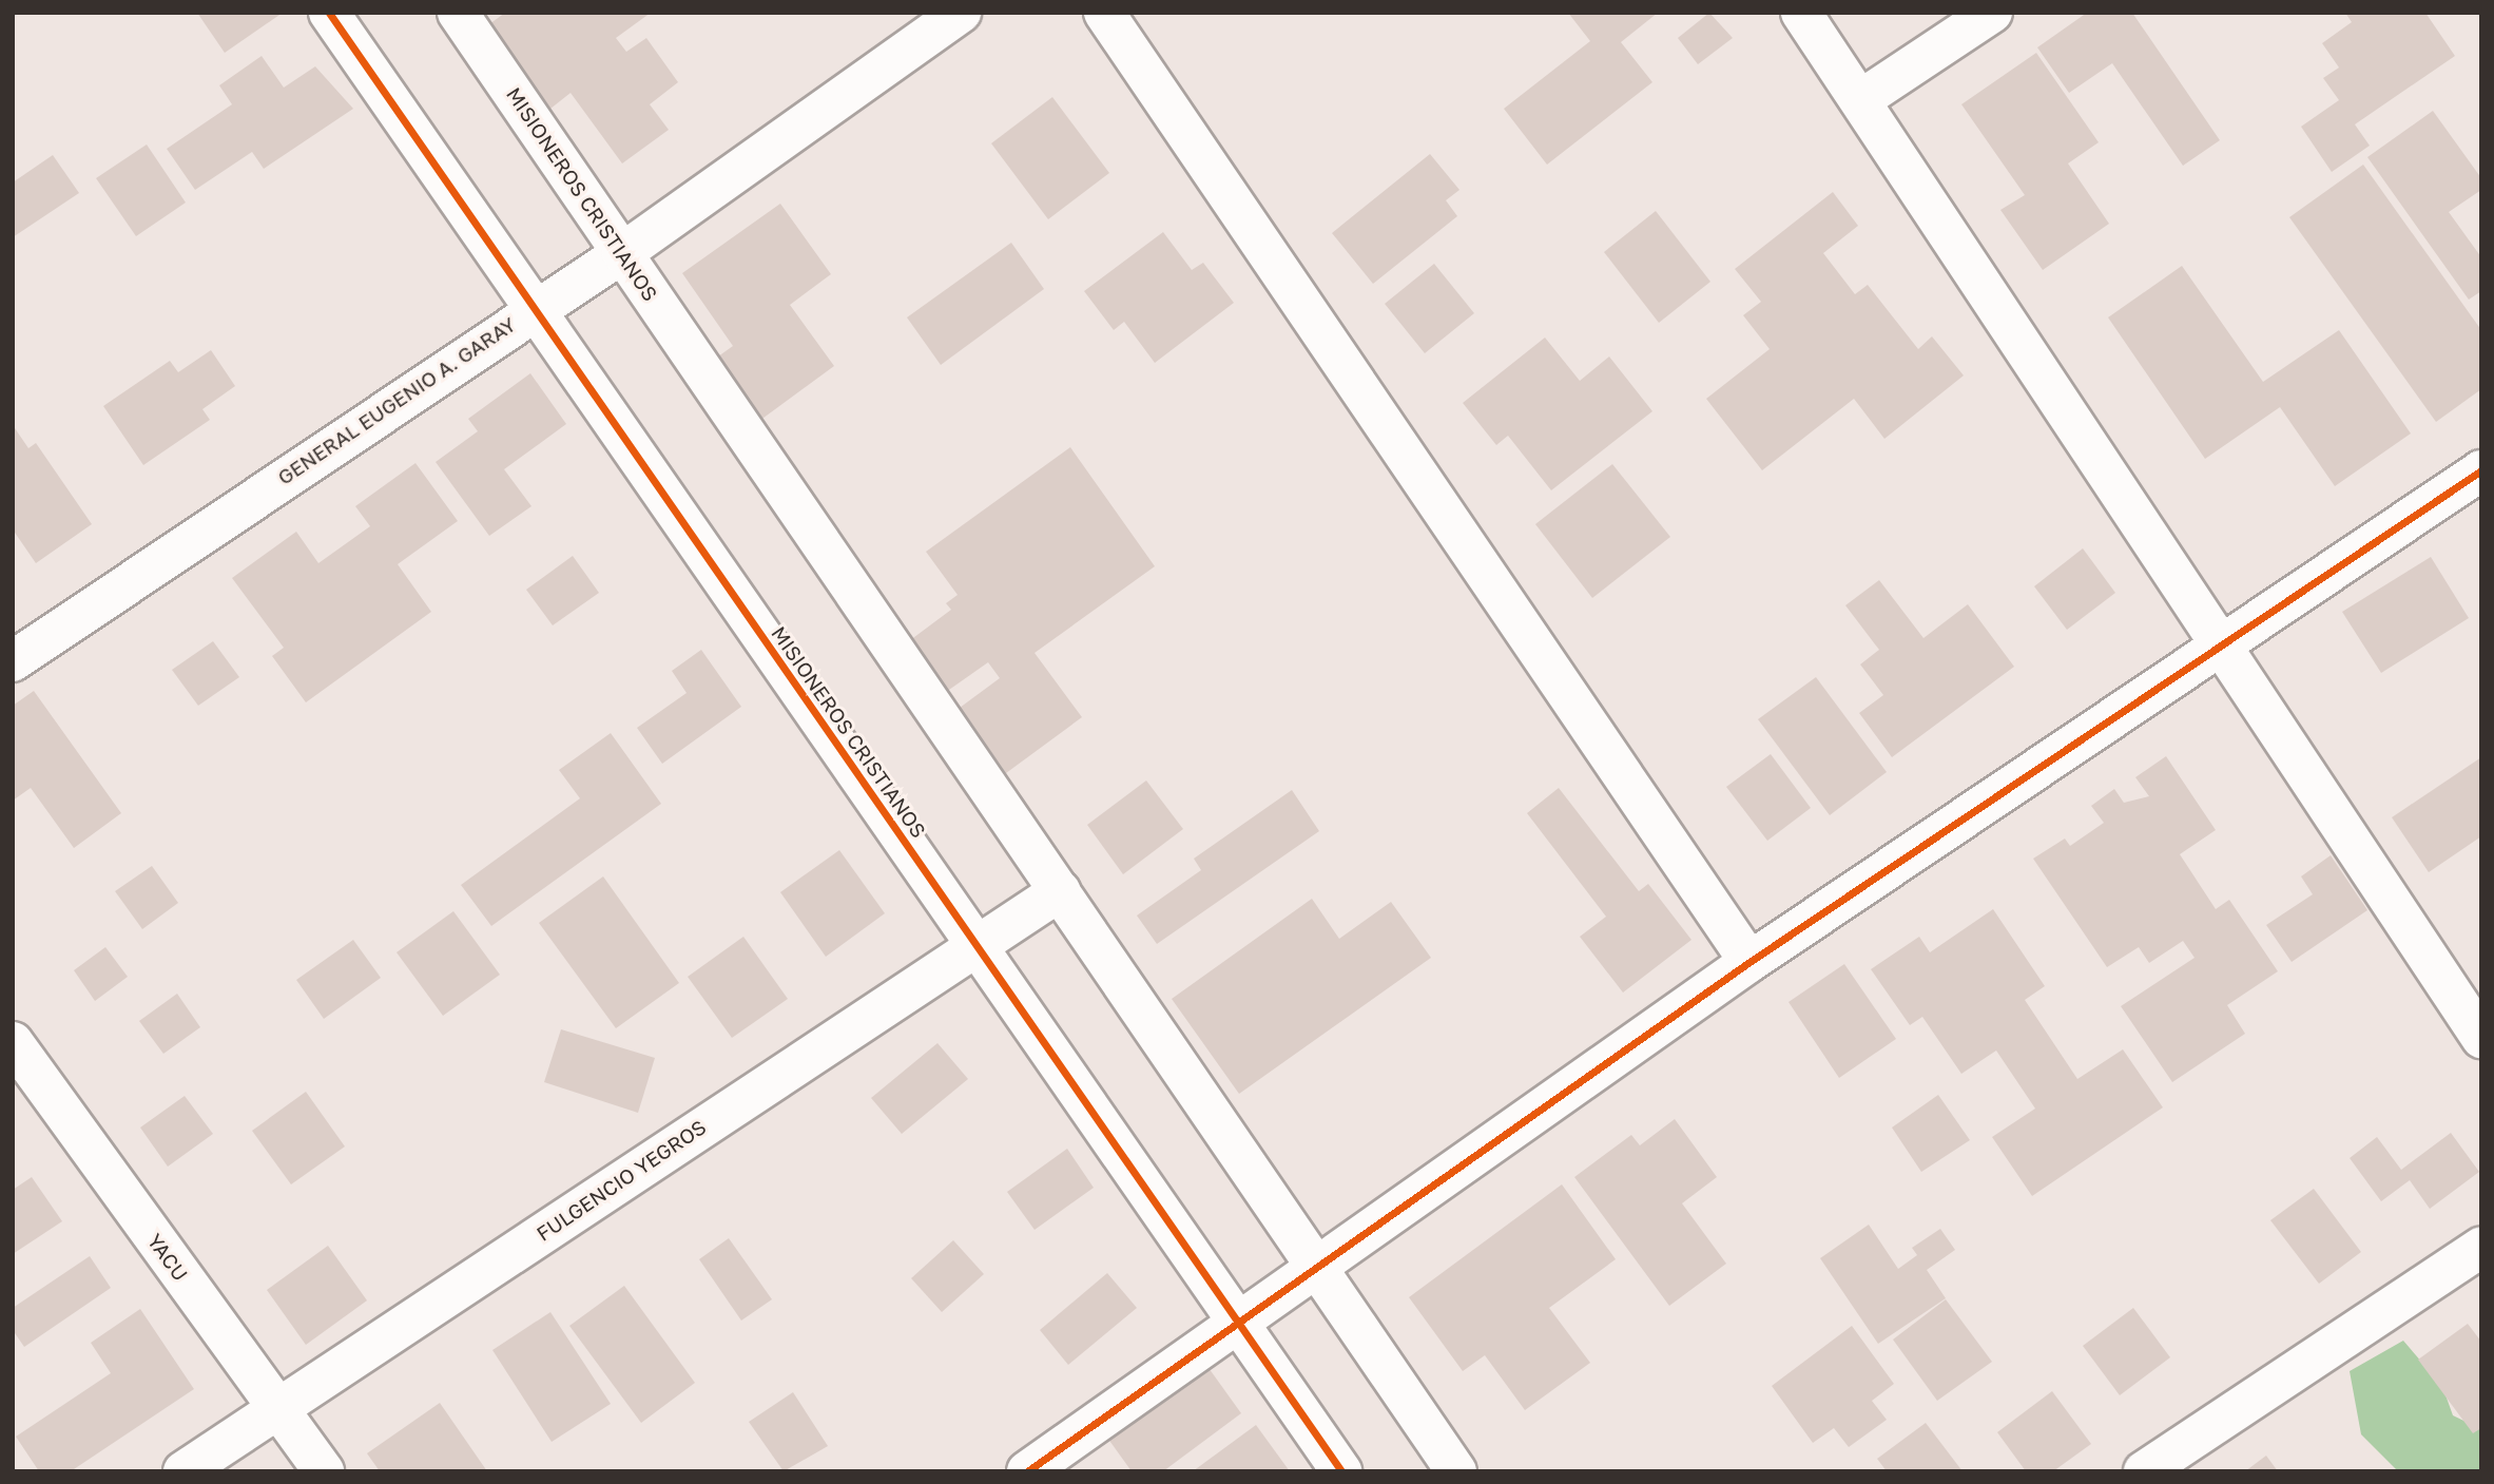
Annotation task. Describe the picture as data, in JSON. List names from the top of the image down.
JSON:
{
  "streets": {
    "street": [
      "MISIONEROS CRISTIANOS",
      "GENERAL EUGENIO A. GARAY",
      "FULGENCIO YEGROS",
      "YACU"
    ]
  },
  "crossings": [
    ["MISIONEROS CRISTIANOS", "GENERAL EUGENIO A. GARAY"],
    ["MISIONEROS CRISTIANOS", "FULGENCIO YEGROS"],
    ["FULGENCIO YEGROS", "YACU"]
  ]
}
